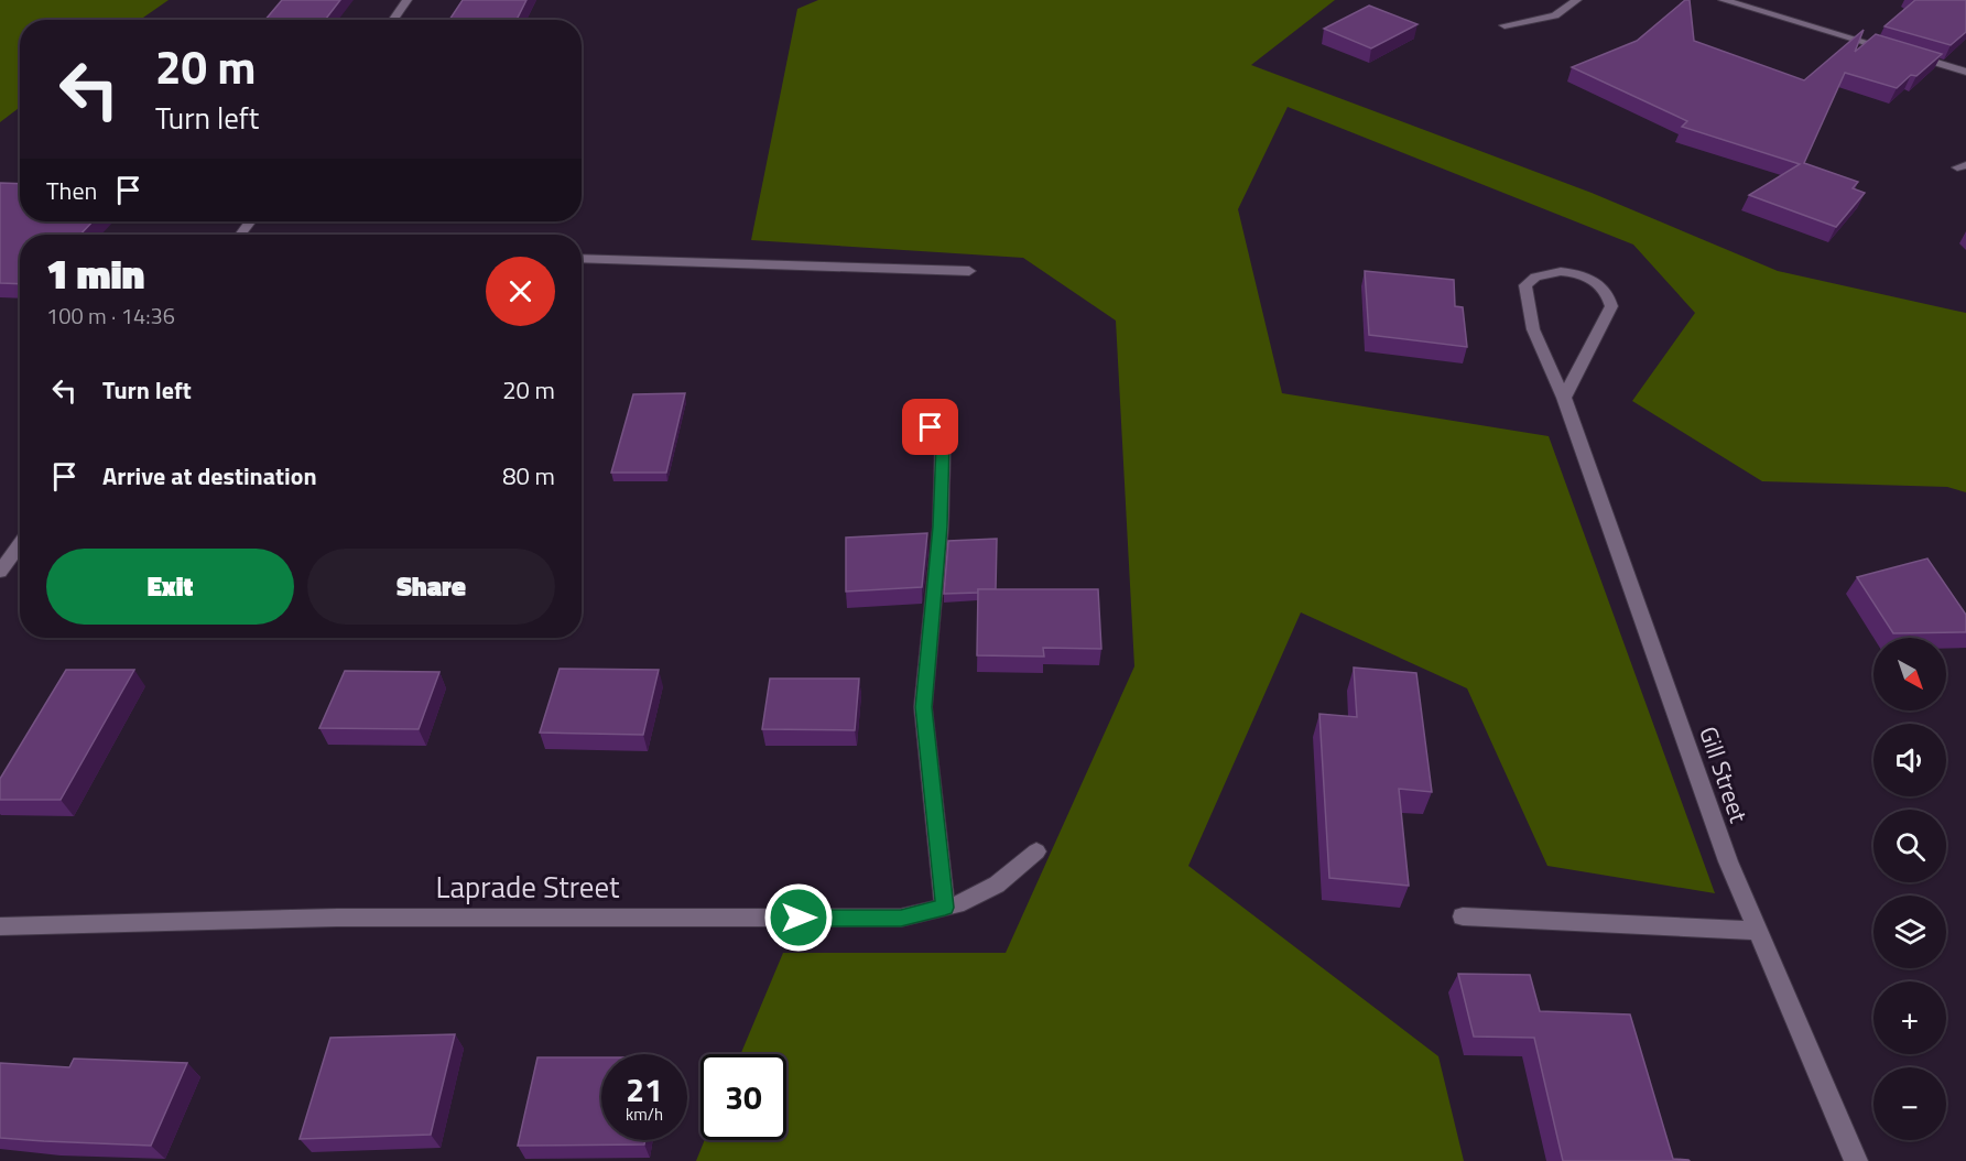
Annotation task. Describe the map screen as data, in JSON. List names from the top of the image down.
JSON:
{
  "streets": {
    "street": ["Gill Street", "Laprade Street"]
  },
  "north": "bottom right",
  "page": {
    "turn": ["20 m", "Turn left"],
    "then": "Then",
    "heading": ["1 min", "100 m · 14:36"],
    "list": [
      {
        "name": "Turn left",
        "value": "20 m"
      },
      {
        "name": "Arrive at destination",
        "value": "80 m"
      }
    ],
    "buttons": ["Exit", "Share"],
    "map_buttons": ["+", "−"],
    "speed": "21 km/h",
    "limit": "30"
  }
}
